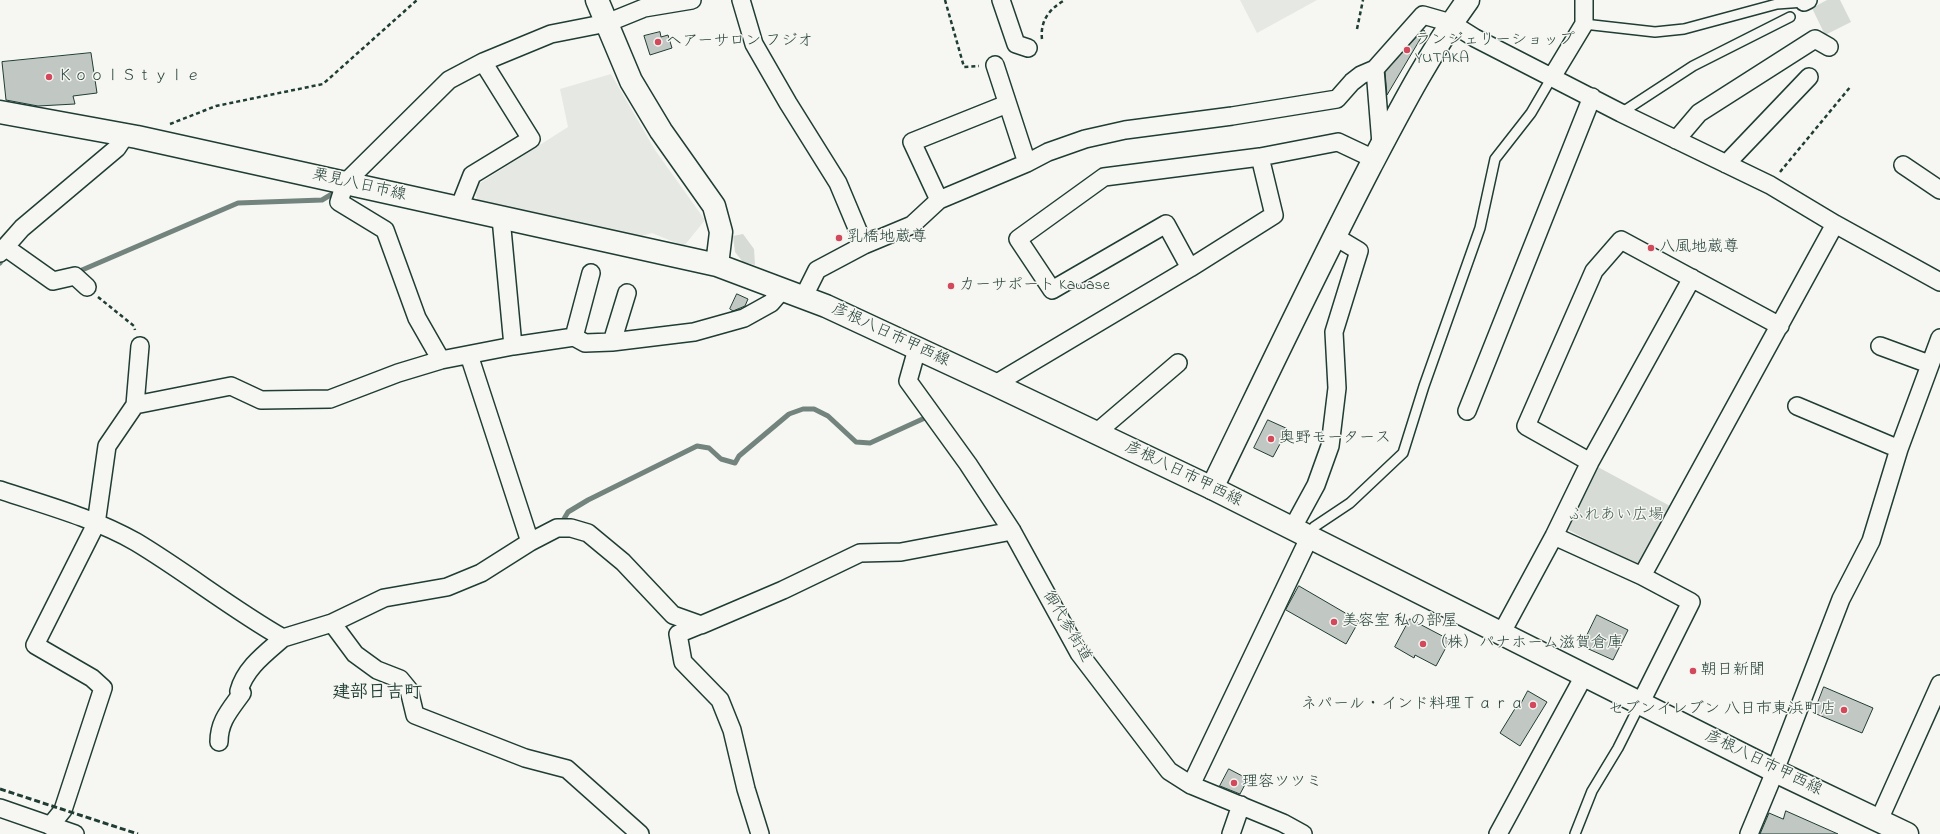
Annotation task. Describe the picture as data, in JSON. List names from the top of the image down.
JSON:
{
  "streets": {
    "main road": ["栗見八日市線", "彦根八日市甲西線"],
    "street": ["御代参街道"]
  },
  "crossings": [
    ["栗見八日市線", "彦根八日市甲西線"],
    ["彦根八日市甲西線", "御代参街道"]
  ],
  "districts": ["建部日吉町"],
  "parks": ["ふれあい広場"],
  "places": [
    "ヘアーサロン フジオ",
    "ランジェリーショップ YUTAKA",
    "ＫｏｏｌＳｔｙｌｅ",
    "乳橋地蔵尊",
    "八風地蔵尊",
    "カーサポート Kawase",
    "奥野モータース",
    "美容室 私の部屋",
    "（株）パナホーム滋賀倉庫",
    "朝日新聞",
    "ネパール・インド料理Ｔａｒａ",
    "セブンイレブン 八日市東浜町店",
    "理容ツツミ"
  ]
}
